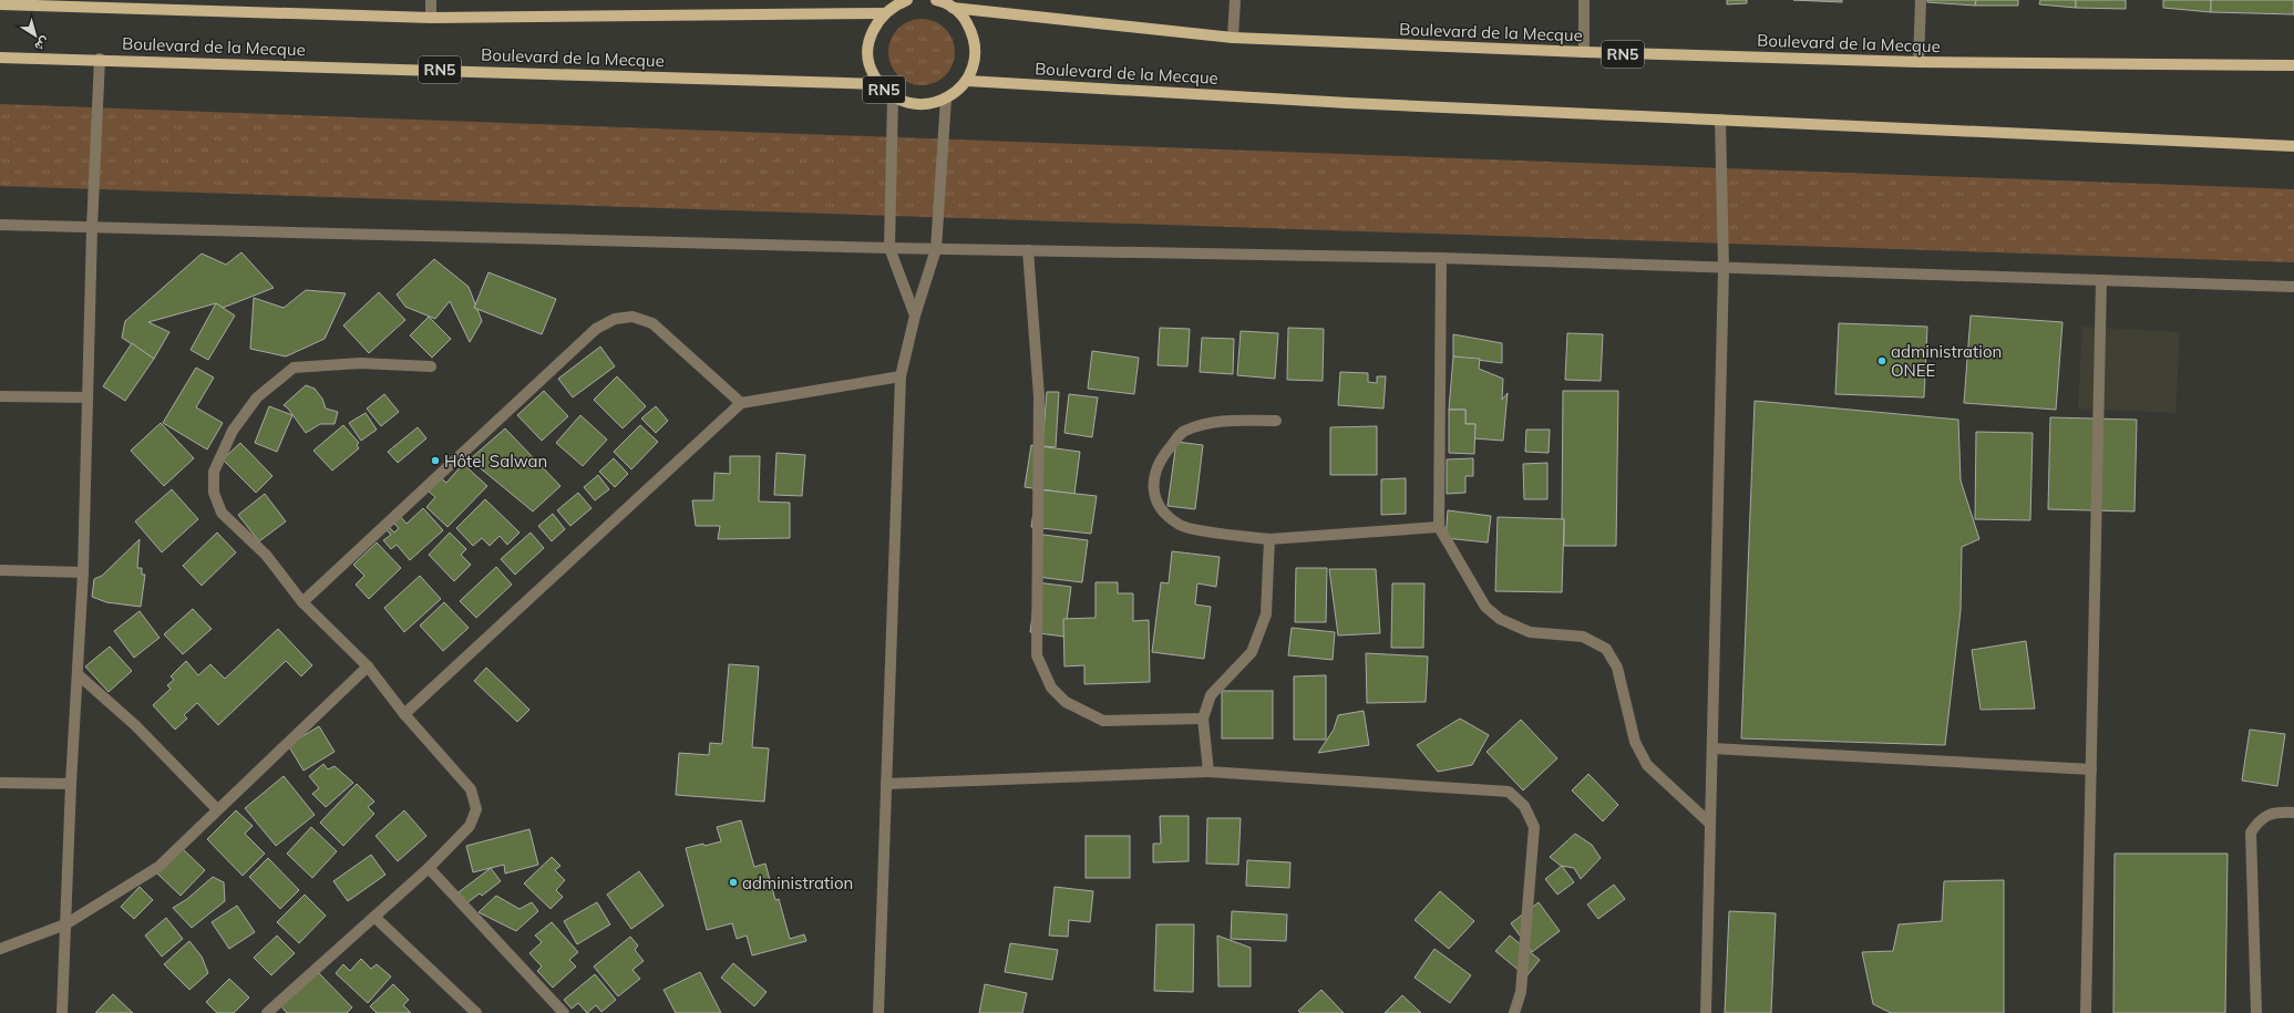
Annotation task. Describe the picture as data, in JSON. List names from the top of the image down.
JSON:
{
  "streets": {
    "main road": ["Boulevard de la Mecque", "RN5"]
  },
  "crossings": [
    ["Boulevard de la Mecque", "RN5"]
  ],
  "places": ["administration ONEE", "Hôtel Salwan", "administration"],
  "north": "bottom right"
}
